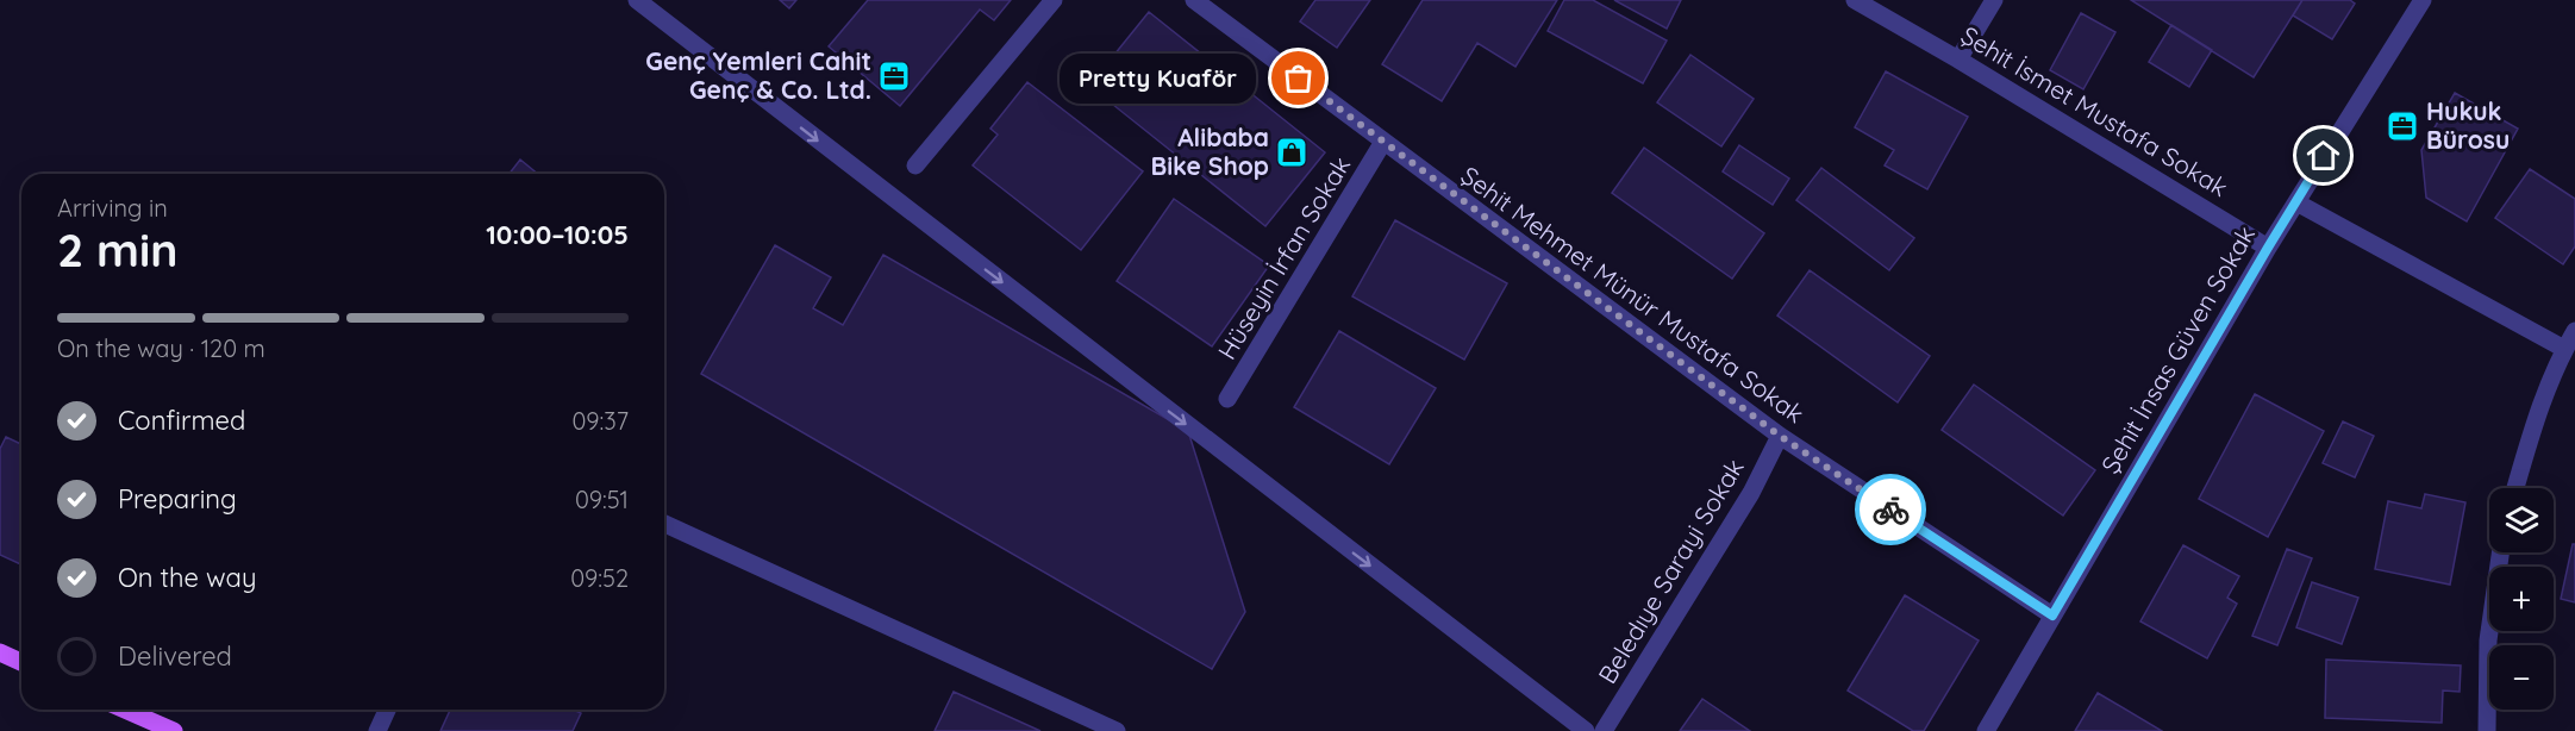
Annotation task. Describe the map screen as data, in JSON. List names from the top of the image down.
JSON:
{
  "streets": {
    "street": [
      "Şehit İsmet Mustafa Sokak",
      "Hüseyin İrfan Sokak",
      "Şehit Mehmet Münür Mustafa Sokak",
      "Şehit İnsas Güven Sokak",
      "Beledıye Sarayi Sokak"
    ]
  },
  "crossings": [
    ["Şehit İsmet Mustafa Sokak", "Şehit İnsas Güven Sokak"],
    ["Hüseyin İrfan Sokak", "Şehit Mehmet Münür Mustafa Sokak"],
    ["Şehit Mehmet Münür Mustafa Sokak", "Şehit İnsas Güven Sokak"],
    ["Şehit Mehmet Münür Mustafa Sokak", "Beledıye Sarayi Sokak"]
  ],
  "places": {
    "office": ["Genç Yemleri Cahit Genç & Co. Ltd.", "Hukuk Bürosu"],
    "other": ["Pretty Kuaför"],
    "shop": ["Alibaba Bike Shop"]
  },
  "page": {
    "bubble": "Pretty Kuaför",
    "heading": ["2 min", "Arriving in", "10:00–10:05"],
    "bar": "On the way · 120 m",
    "list": [
      ["Confirmed", "09:37"],
      ["Preparing", "09:51"],
      ["On the way", "09:52"],
      "Delivered"
    ],
    "map_buttons": ["+", "−"]
  }
}
